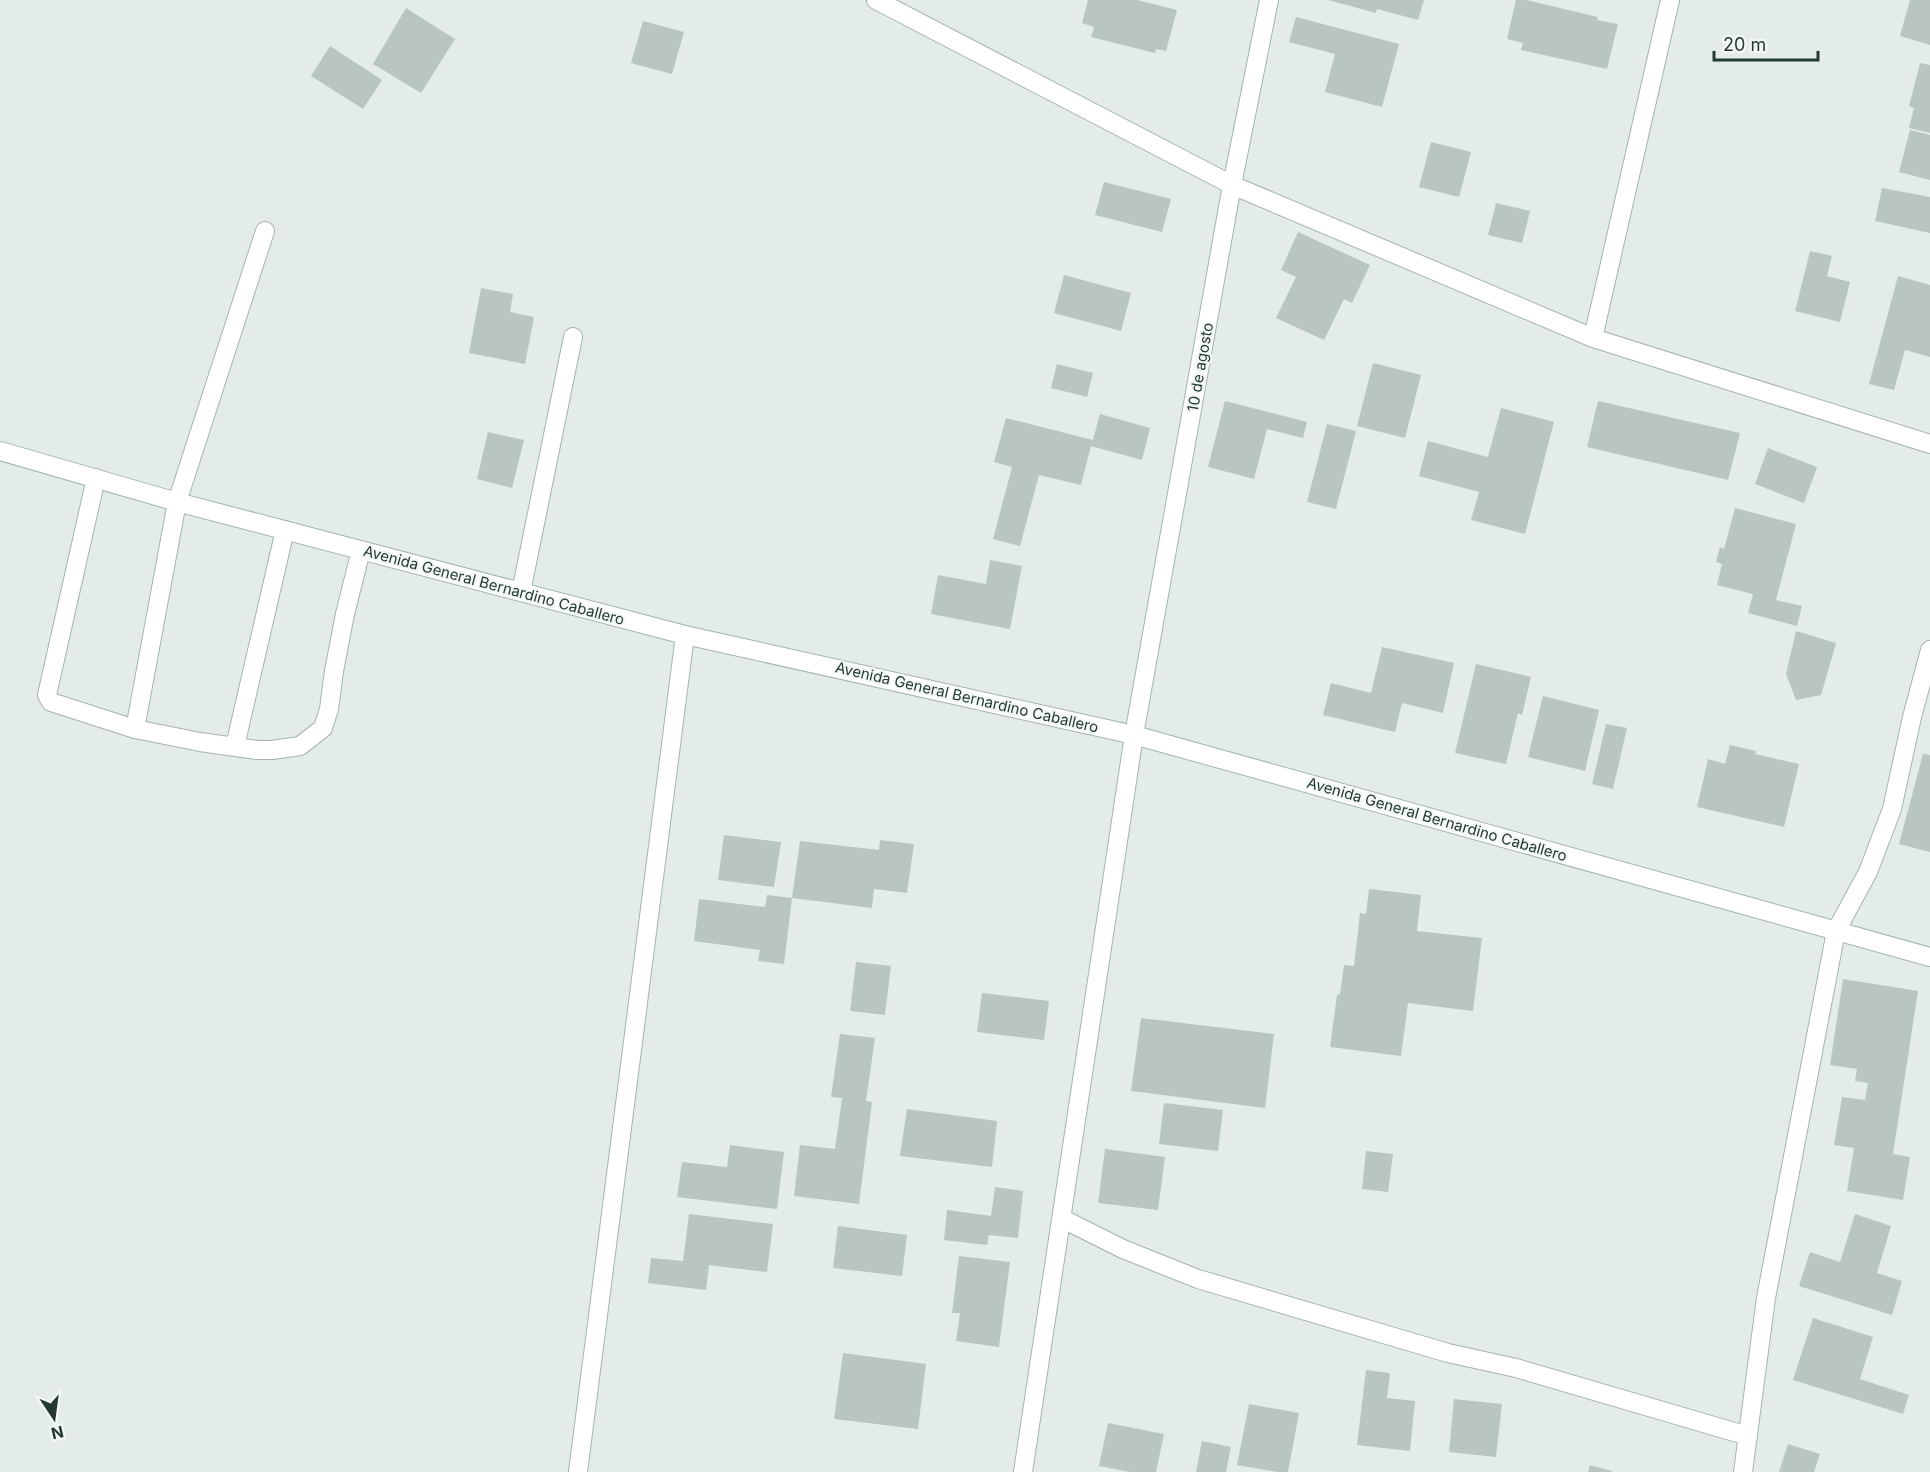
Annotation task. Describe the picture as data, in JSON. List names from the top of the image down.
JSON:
{
  "streets": {
    "street": ["10 de agosto", "Avenida General Bernardino Caballero"]
  },
  "crossings": [
    ["10 de agosto", "Avenida General Bernardino Caballero"]
  ],
  "scale_bar": "20 m",
  "north": "bottom"
}
